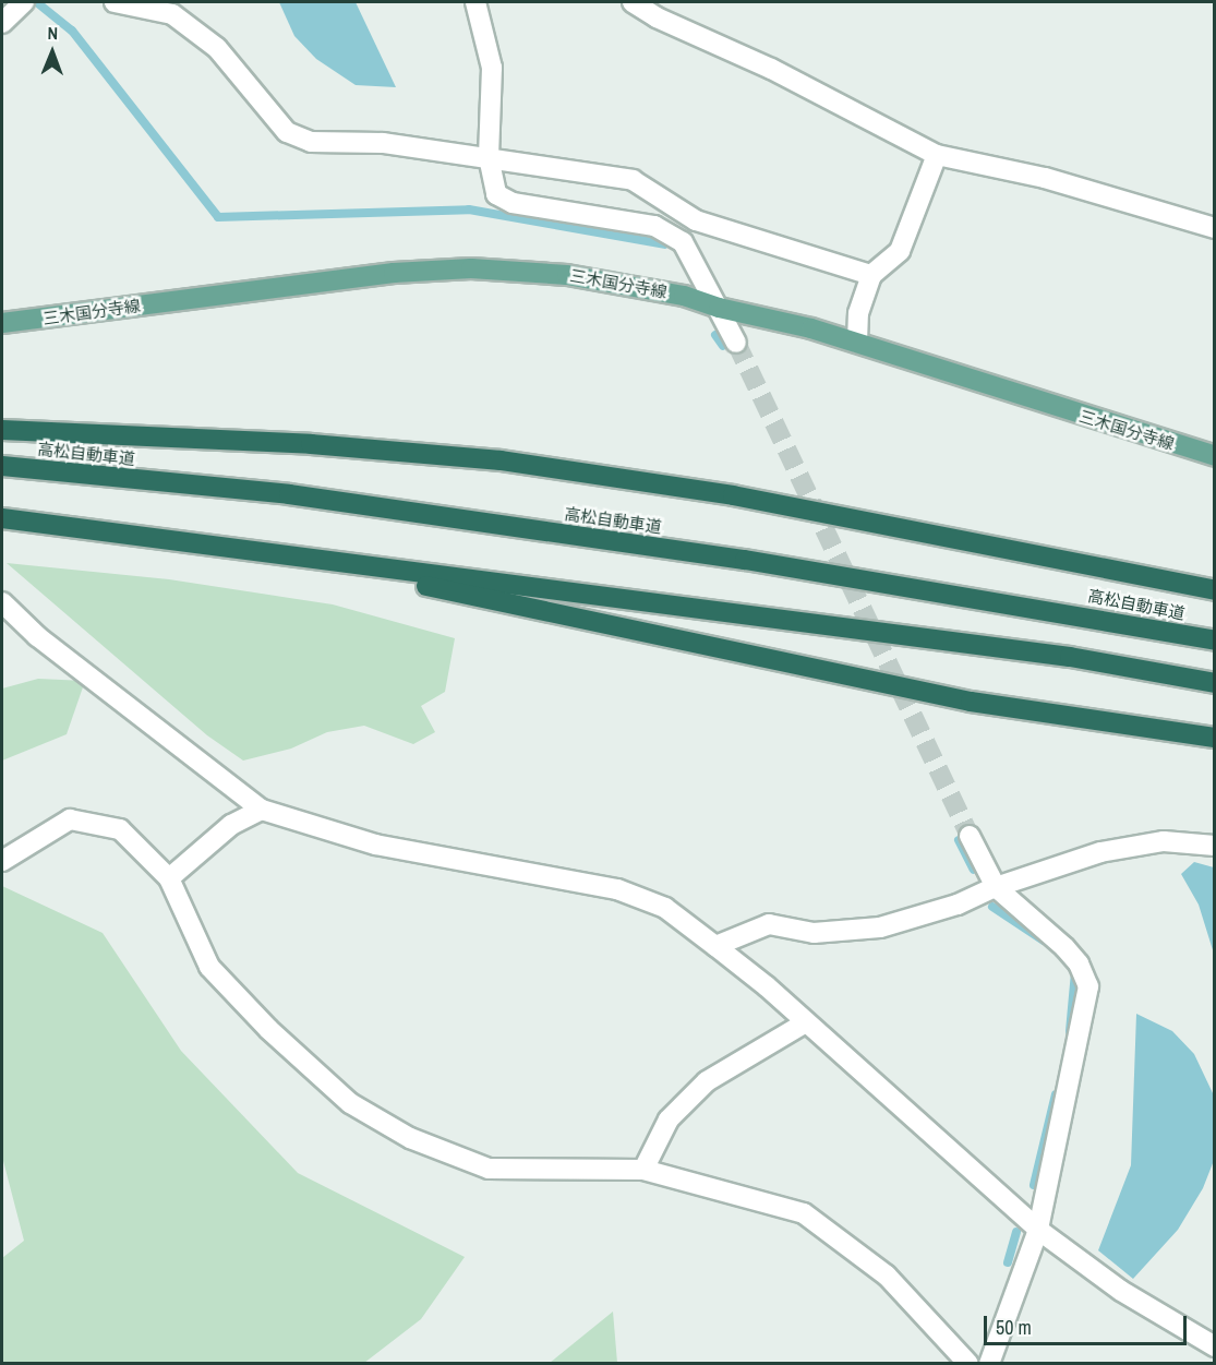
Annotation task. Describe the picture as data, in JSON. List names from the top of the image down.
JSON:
{
  "streets": {
    "highway": ["高松自動車道"],
    "main road": ["三木国分寺線"]
  },
  "scale_bar": "50 m",
  "north": "top"
}
